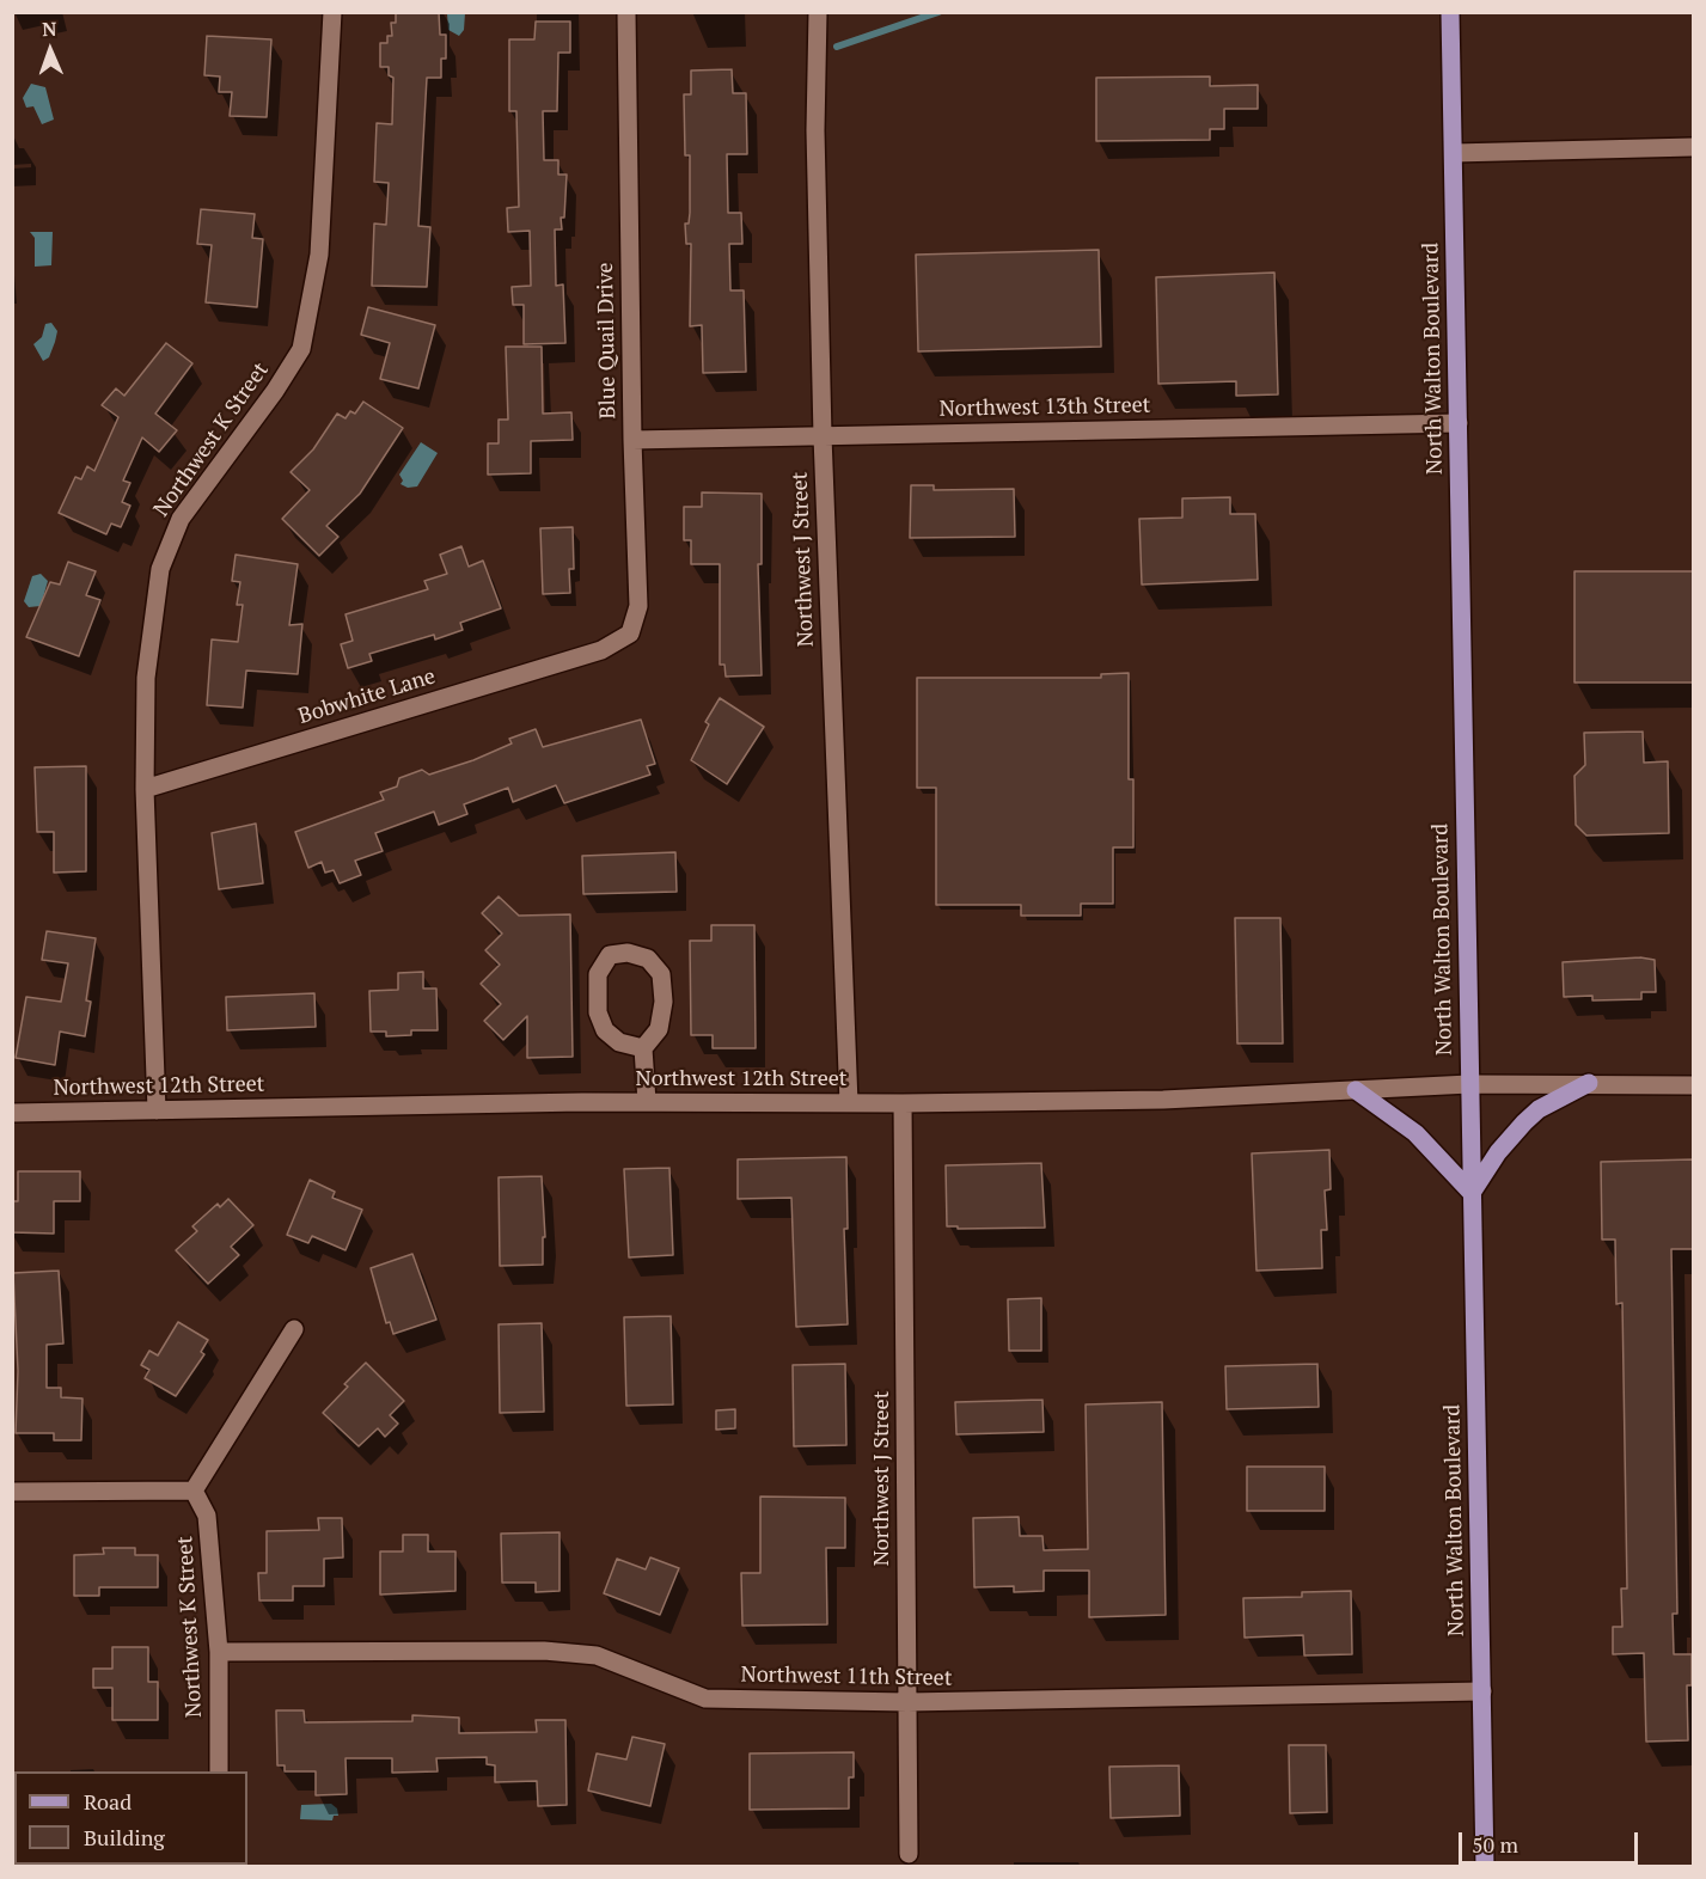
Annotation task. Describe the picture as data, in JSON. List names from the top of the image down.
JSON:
{
  "streets": {
    "main road": ["North Walton Boulevard"],
    "street": [
      "Blue Quail Drive",
      "Northwest 13th Street",
      "Northwest K Street",
      "Northwest J Street",
      "Bobwhite Lane",
      "Northwest 12th Street",
      "Northwest 11th Street"
    ]
  },
  "crossings": [
    ["Blue Quail Drive", "Northwest 13th Street"],
    ["Blue Quail Drive", "Bobwhite Lane"],
    ["North Walton Boulevard", "Northwest 13th Street"],
    ["North Walton Boulevard", "Northwest 12th Street"],
    ["North Walton Boulevard", "Northwest 11th Street"],
    ["Northwest 13th Street", "Northwest J Street"],
    ["Northwest K Street", "Bobwhite Lane"],
    ["Northwest K Street", "Northwest 12th Street"],
    ["Northwest K Street", "Northwest 11th Street"],
    ["Northwest J Street", "Northwest 12th Street"],
    ["Northwest J Street", "Northwest 11th Street"]
  ],
  "legend": ["Road", "Building"],
  "scale_bar": "50 m",
  "north": "top"
}
